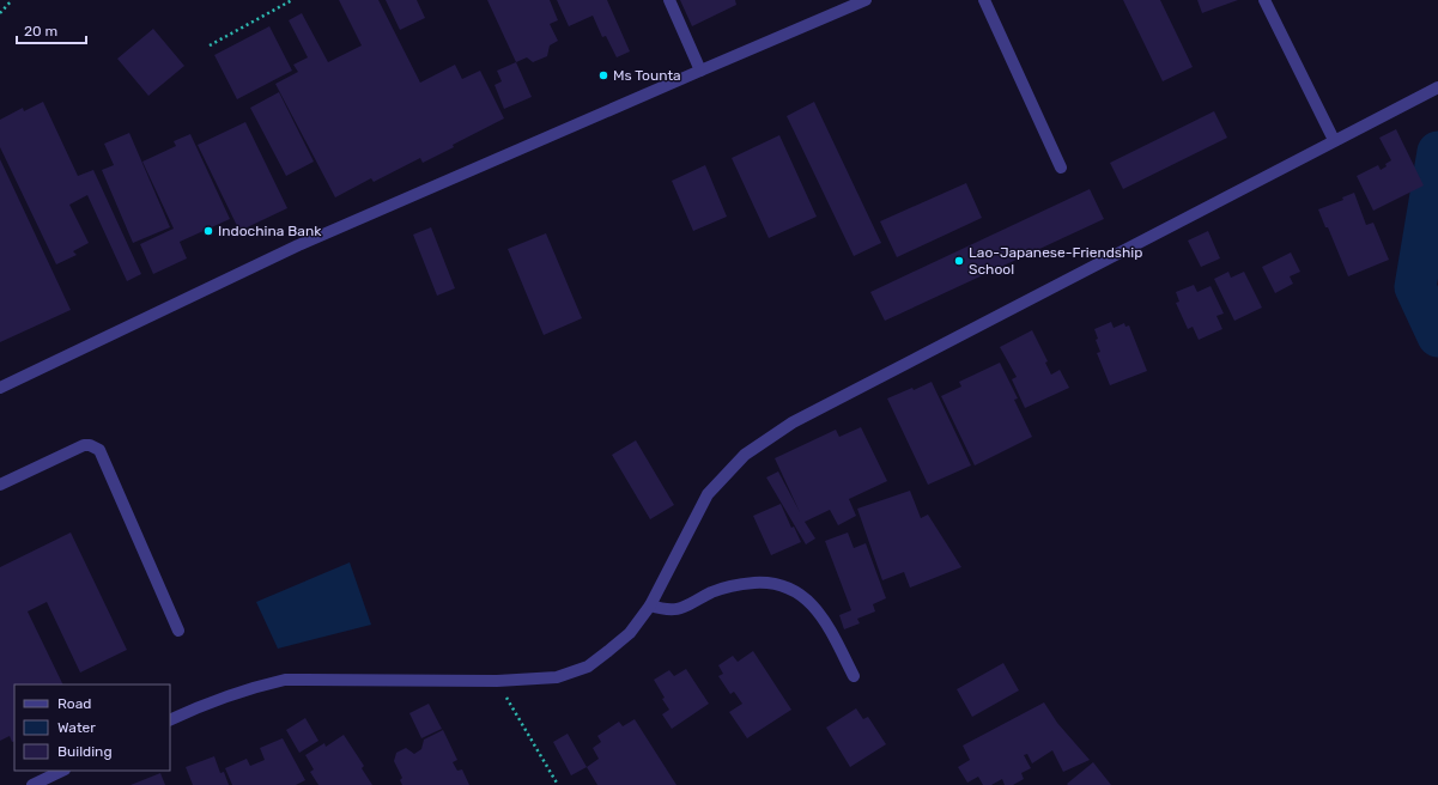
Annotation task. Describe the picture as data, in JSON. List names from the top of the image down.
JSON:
{
  "places": ["Ms Tounta", "Indochina Bank", "Lao-Japanese-Friendship School"],
  "legend": ["Road", "Water", "Building"],
  "scale_bar": "20 m"
}
